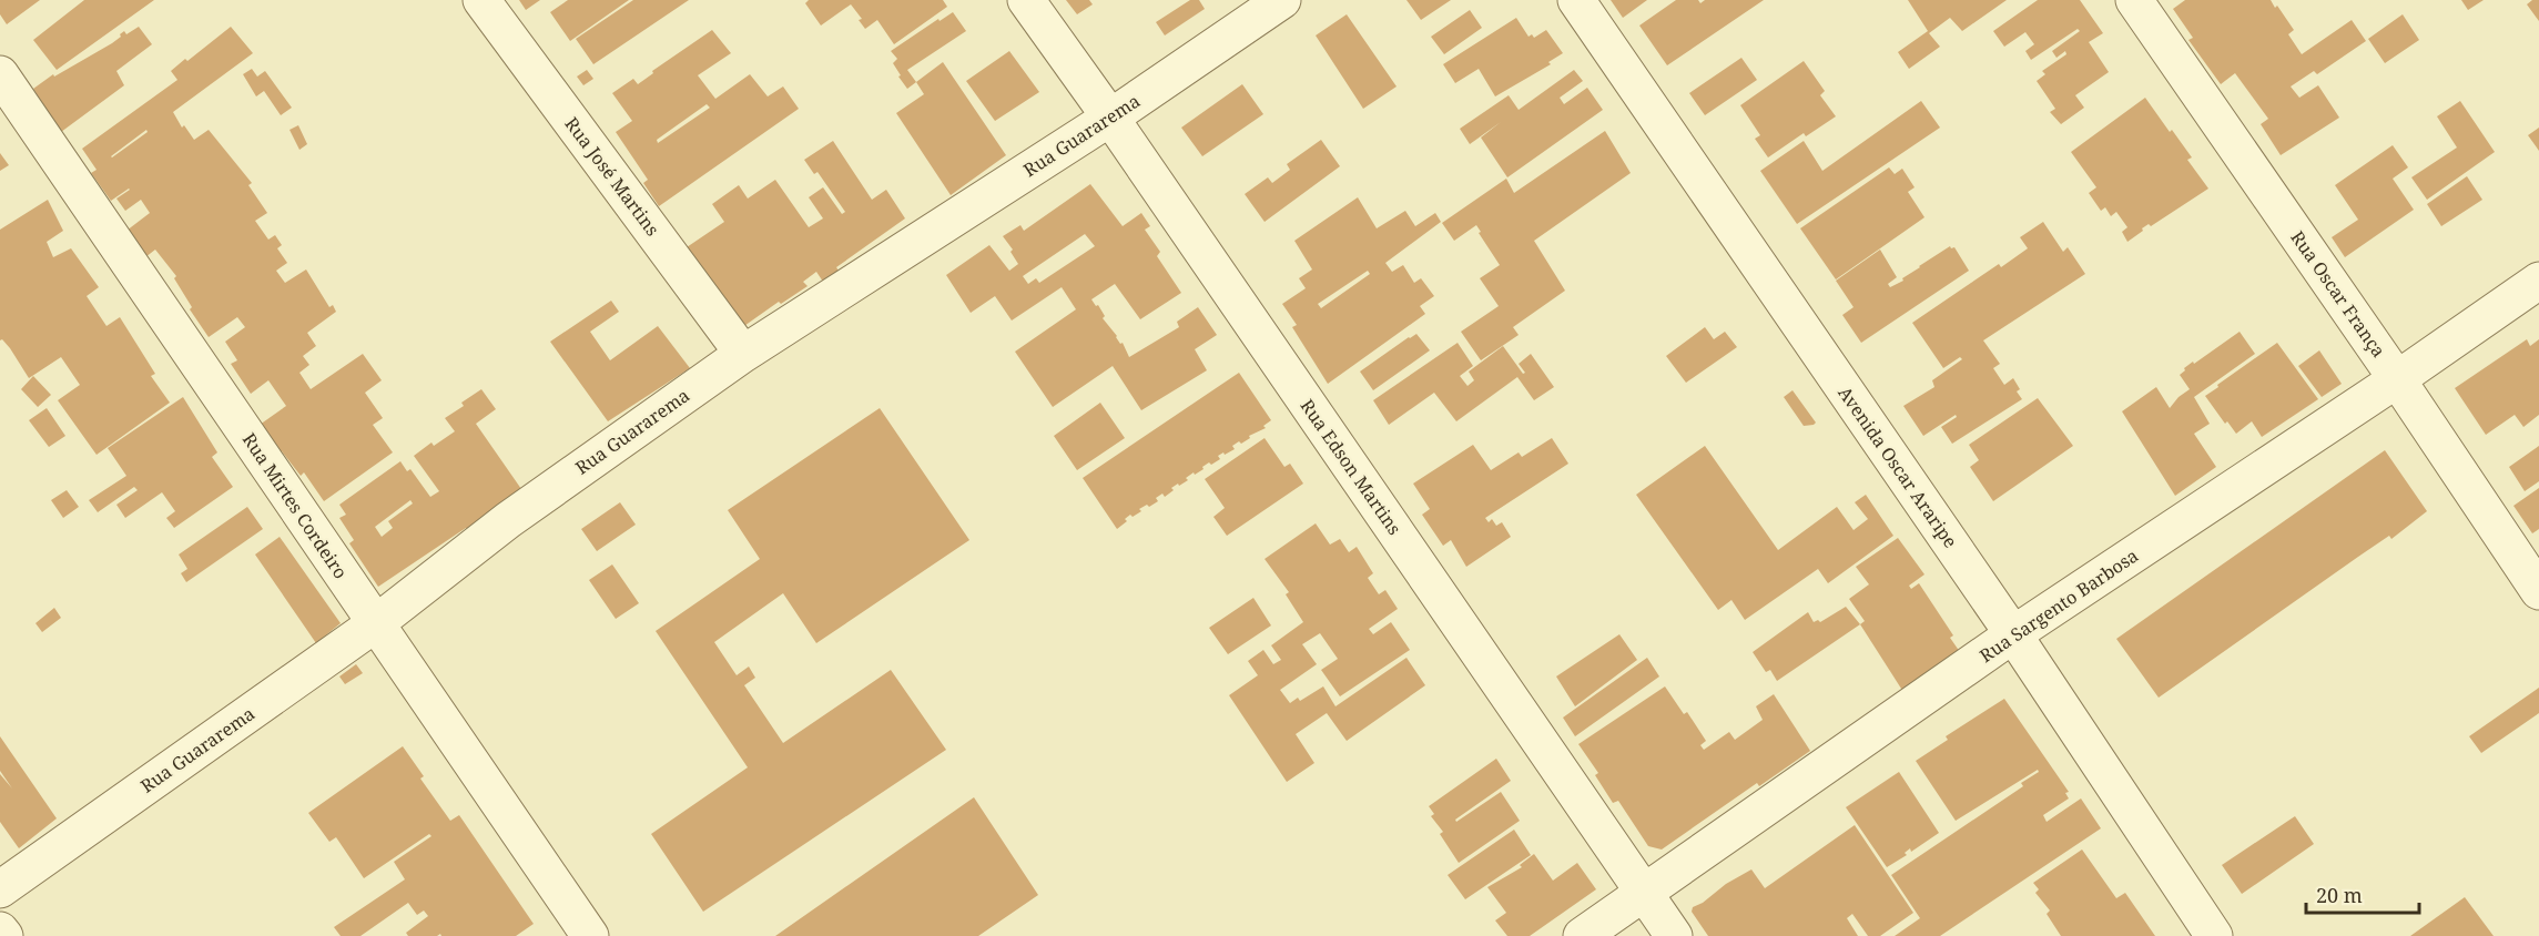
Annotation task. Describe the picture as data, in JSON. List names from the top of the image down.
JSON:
{
  "streets": {
    "street": [
      "Rua Guararema",
      "Rua José Martins",
      "Rua Oscar França",
      "Rua Edson Martins",
      "Avenida Oscar Araripe",
      "Rua Mirtes Cordeiro",
      "Rua Sargento Barbosa"
    ]
  },
  "crossings": [
    ["Rua Guararema", "Rua José Martins"],
    ["Rua Guararema", "Rua Edson Martins"],
    ["Rua Guararema", "Rua Mirtes Cordeiro"],
    ["Rua Oscar França", "Rua Sargento Barbosa"],
    ["Rua Edson Martins", "Rua Sargento Barbosa"],
    ["Avenida Oscar Araripe", "Rua Sargento Barbosa"]
  ],
  "scale_bar": "20 m"
}
